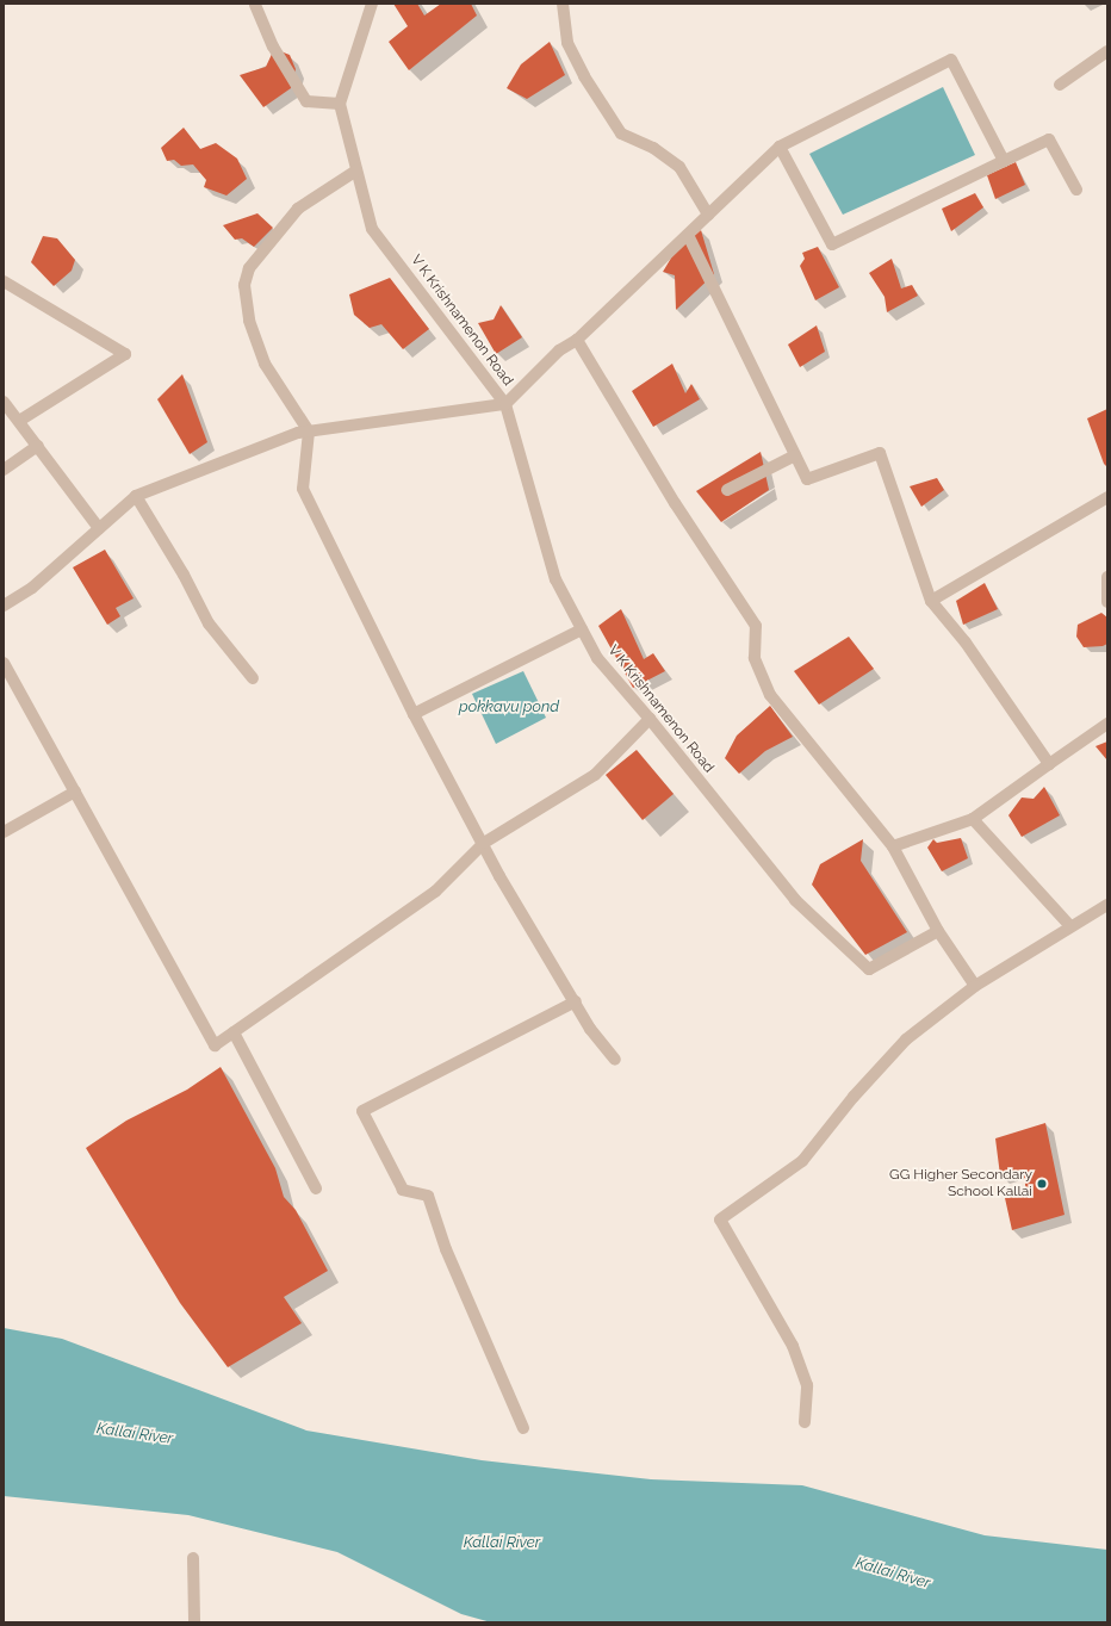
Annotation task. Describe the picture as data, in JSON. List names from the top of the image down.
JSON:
{
  "streets": {
    "street": ["V K Krishnamenon Road"]
  },
  "water": ["pokkavu pond", "Kallai River"],
  "places": ["GG Higher Secondary School Kallai"]
}
